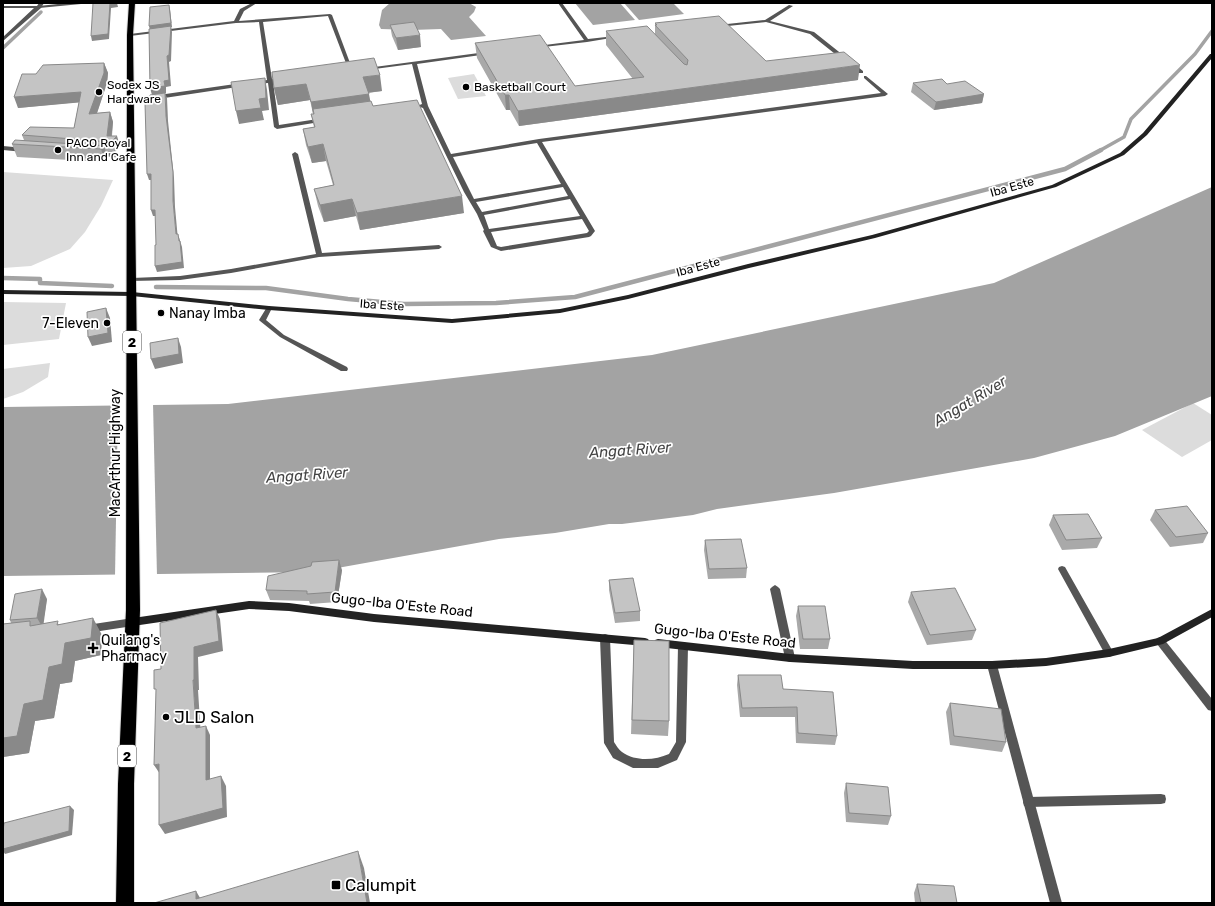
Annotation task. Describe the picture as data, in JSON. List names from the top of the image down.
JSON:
{
  "streets": {
    "highway": ["2", "MacArthur Highway"],
    "street": ["Iba Este", "Gugo-Iba O'Este Road"]
  },
  "crossings": [
    ["Iba Este", "MacArthur Highway"],
    ["MacArthur Highway", "Gugo-Iba O'Este Road"]
  ],
  "water": ["Angat River"],
  "places": {
    "other": [
      "Basketball Court",
      "Sodex JS Hardware",
      "PACO Royal Inn and Cafe",
      "Nanay Imba",
      "7-Eleven",
      "JLD Salon"
    ],
    "health": ["Quilang's Pharmacy"],
    "transit": ["Calumpit"]
  }
}
